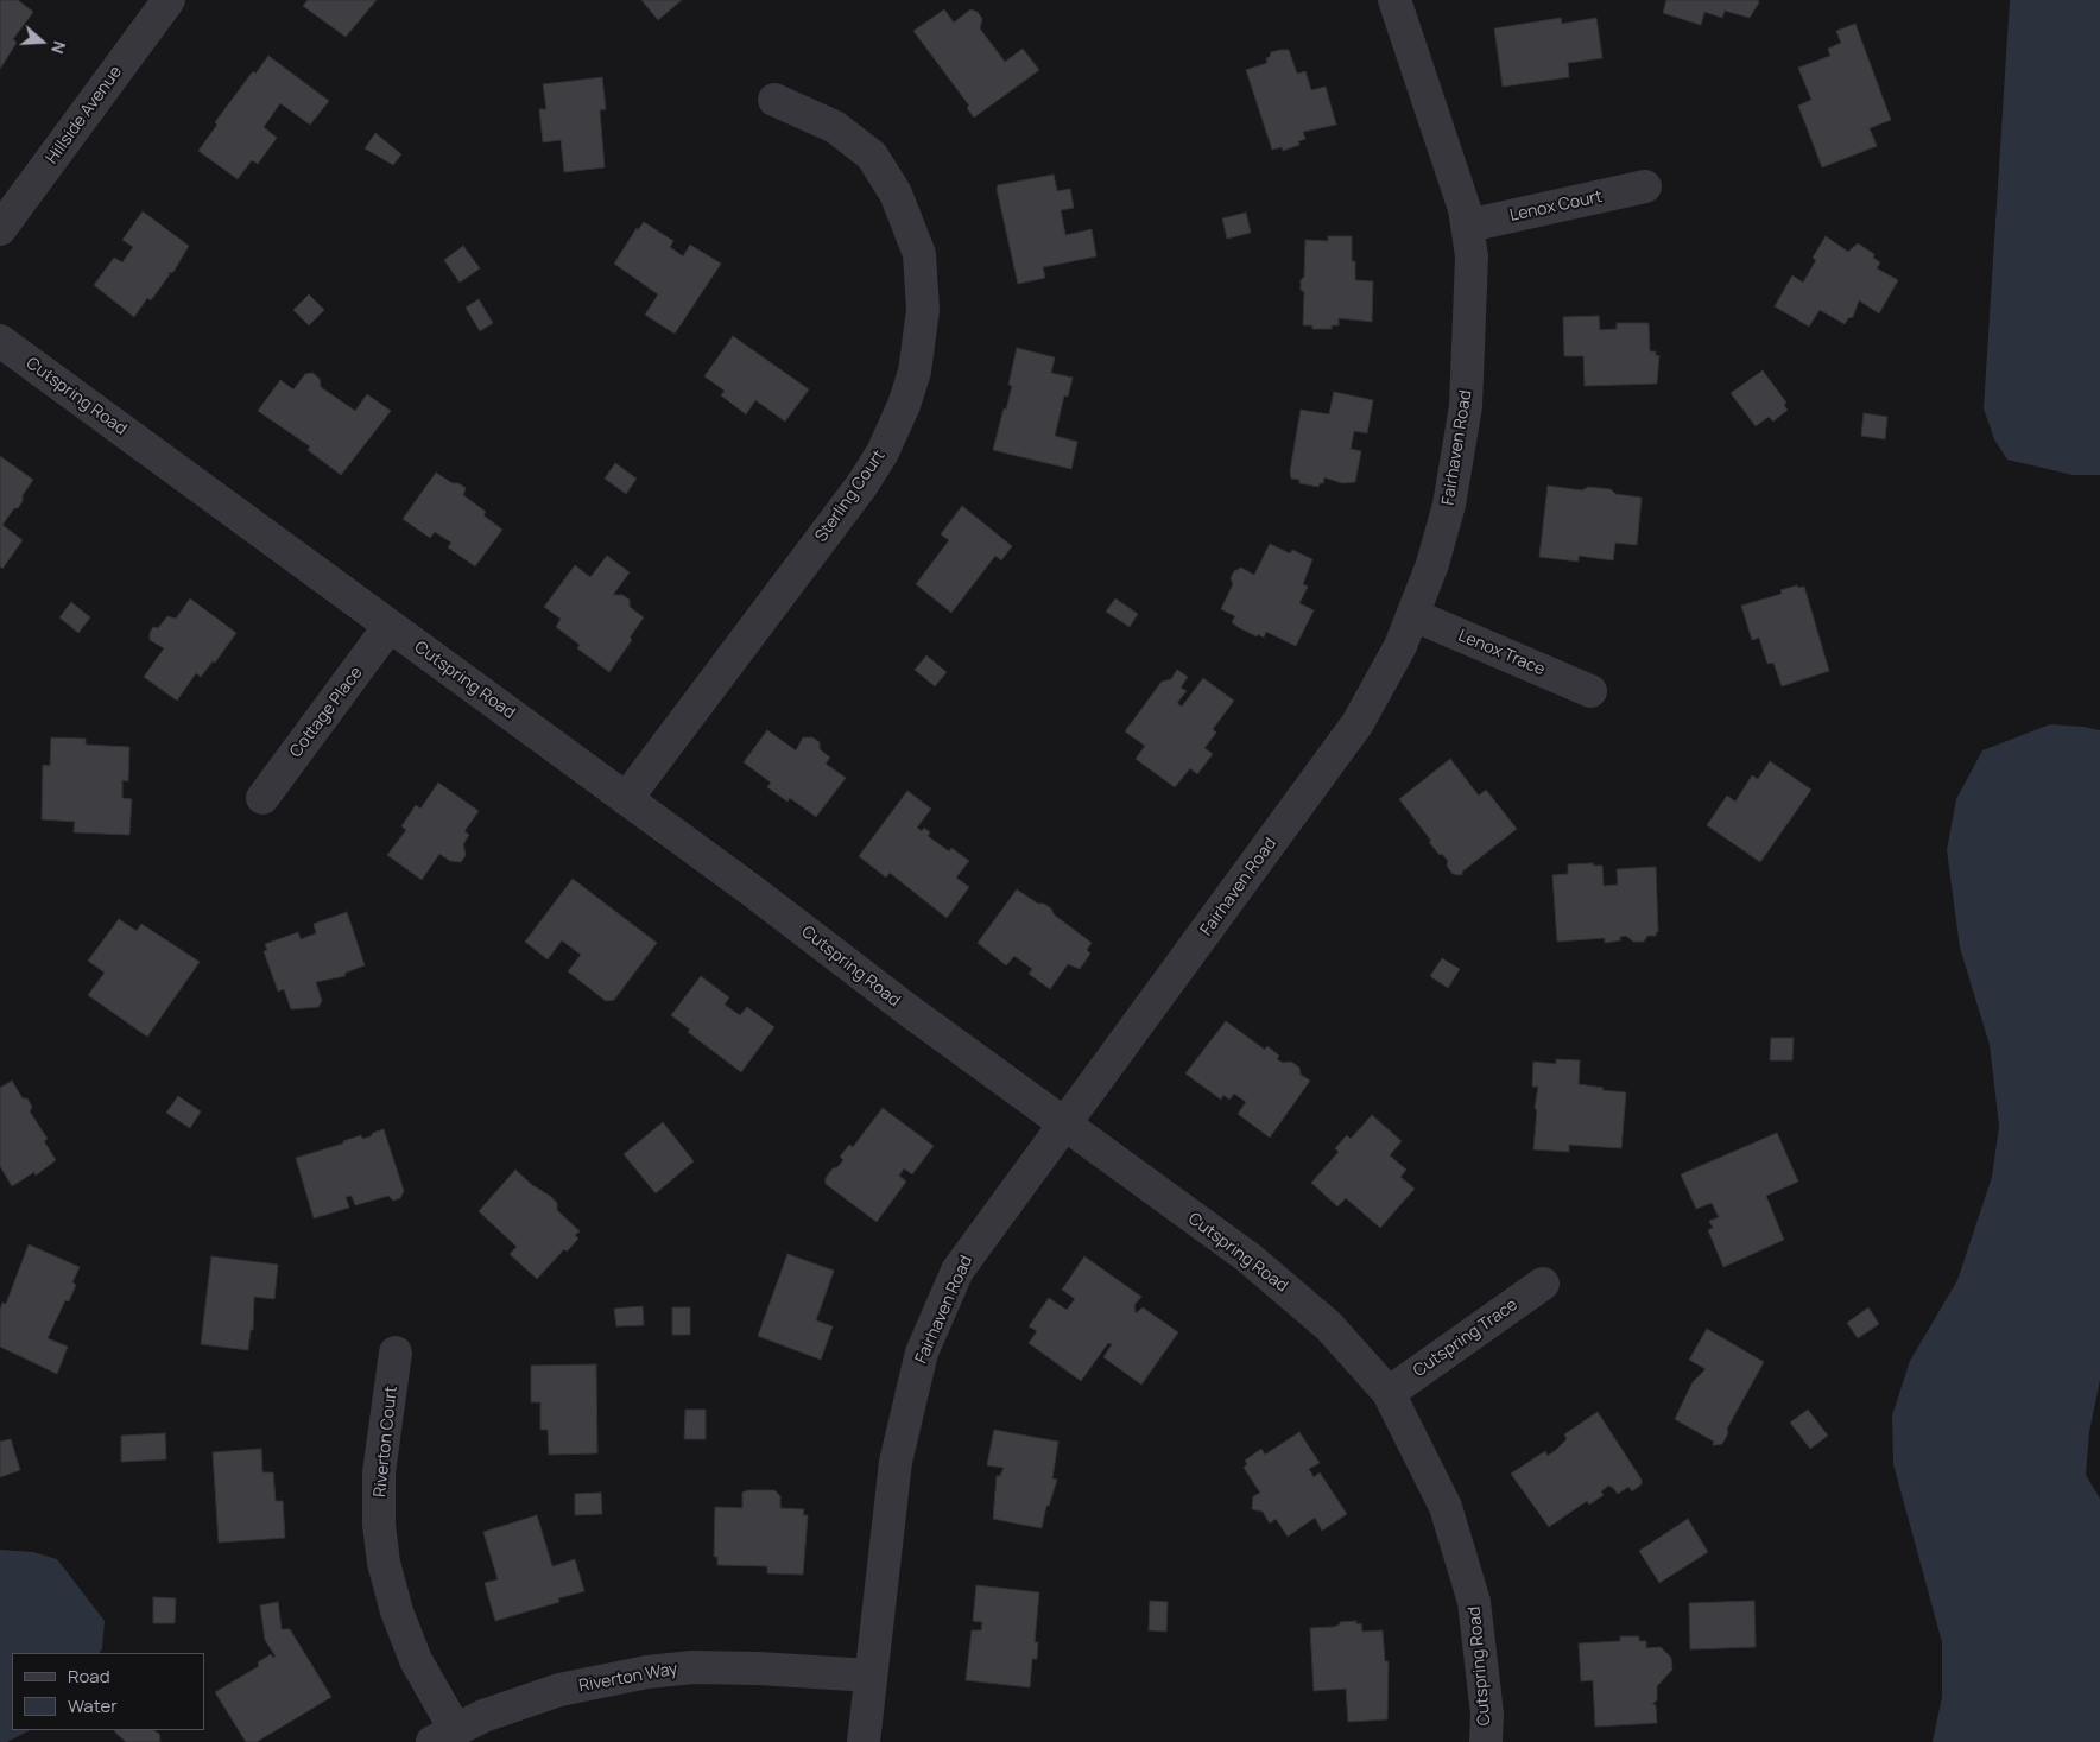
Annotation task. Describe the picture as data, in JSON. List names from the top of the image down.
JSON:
{
  "streets": {
    "street": [
      "Hillside Avenue",
      "Lenox Court",
      "Cutspring Road",
      "Fairhaven Road",
      "Sterling Court",
      "Lenox Trace",
      "Cottage Place",
      "Cutspring Trace",
      "Riverton Court",
      "Riverton Way"
    ]
  },
  "crossings": [
    ["Lenox Court", "Fairhaven Road"],
    ["Cutspring Road", "Fairhaven Road"],
    ["Cutspring Road", "Sterling Court"],
    ["Cutspring Road", "Cottage Place"],
    ["Cutspring Road", "Cutspring Trace"],
    ["Fairhaven Road", "Lenox Trace"],
    ["Fairhaven Road", "Riverton Way"],
    ["Riverton Court", "Riverton Way"]
  ],
  "legend": ["Road", "Water"],
  "north": "right"
}
